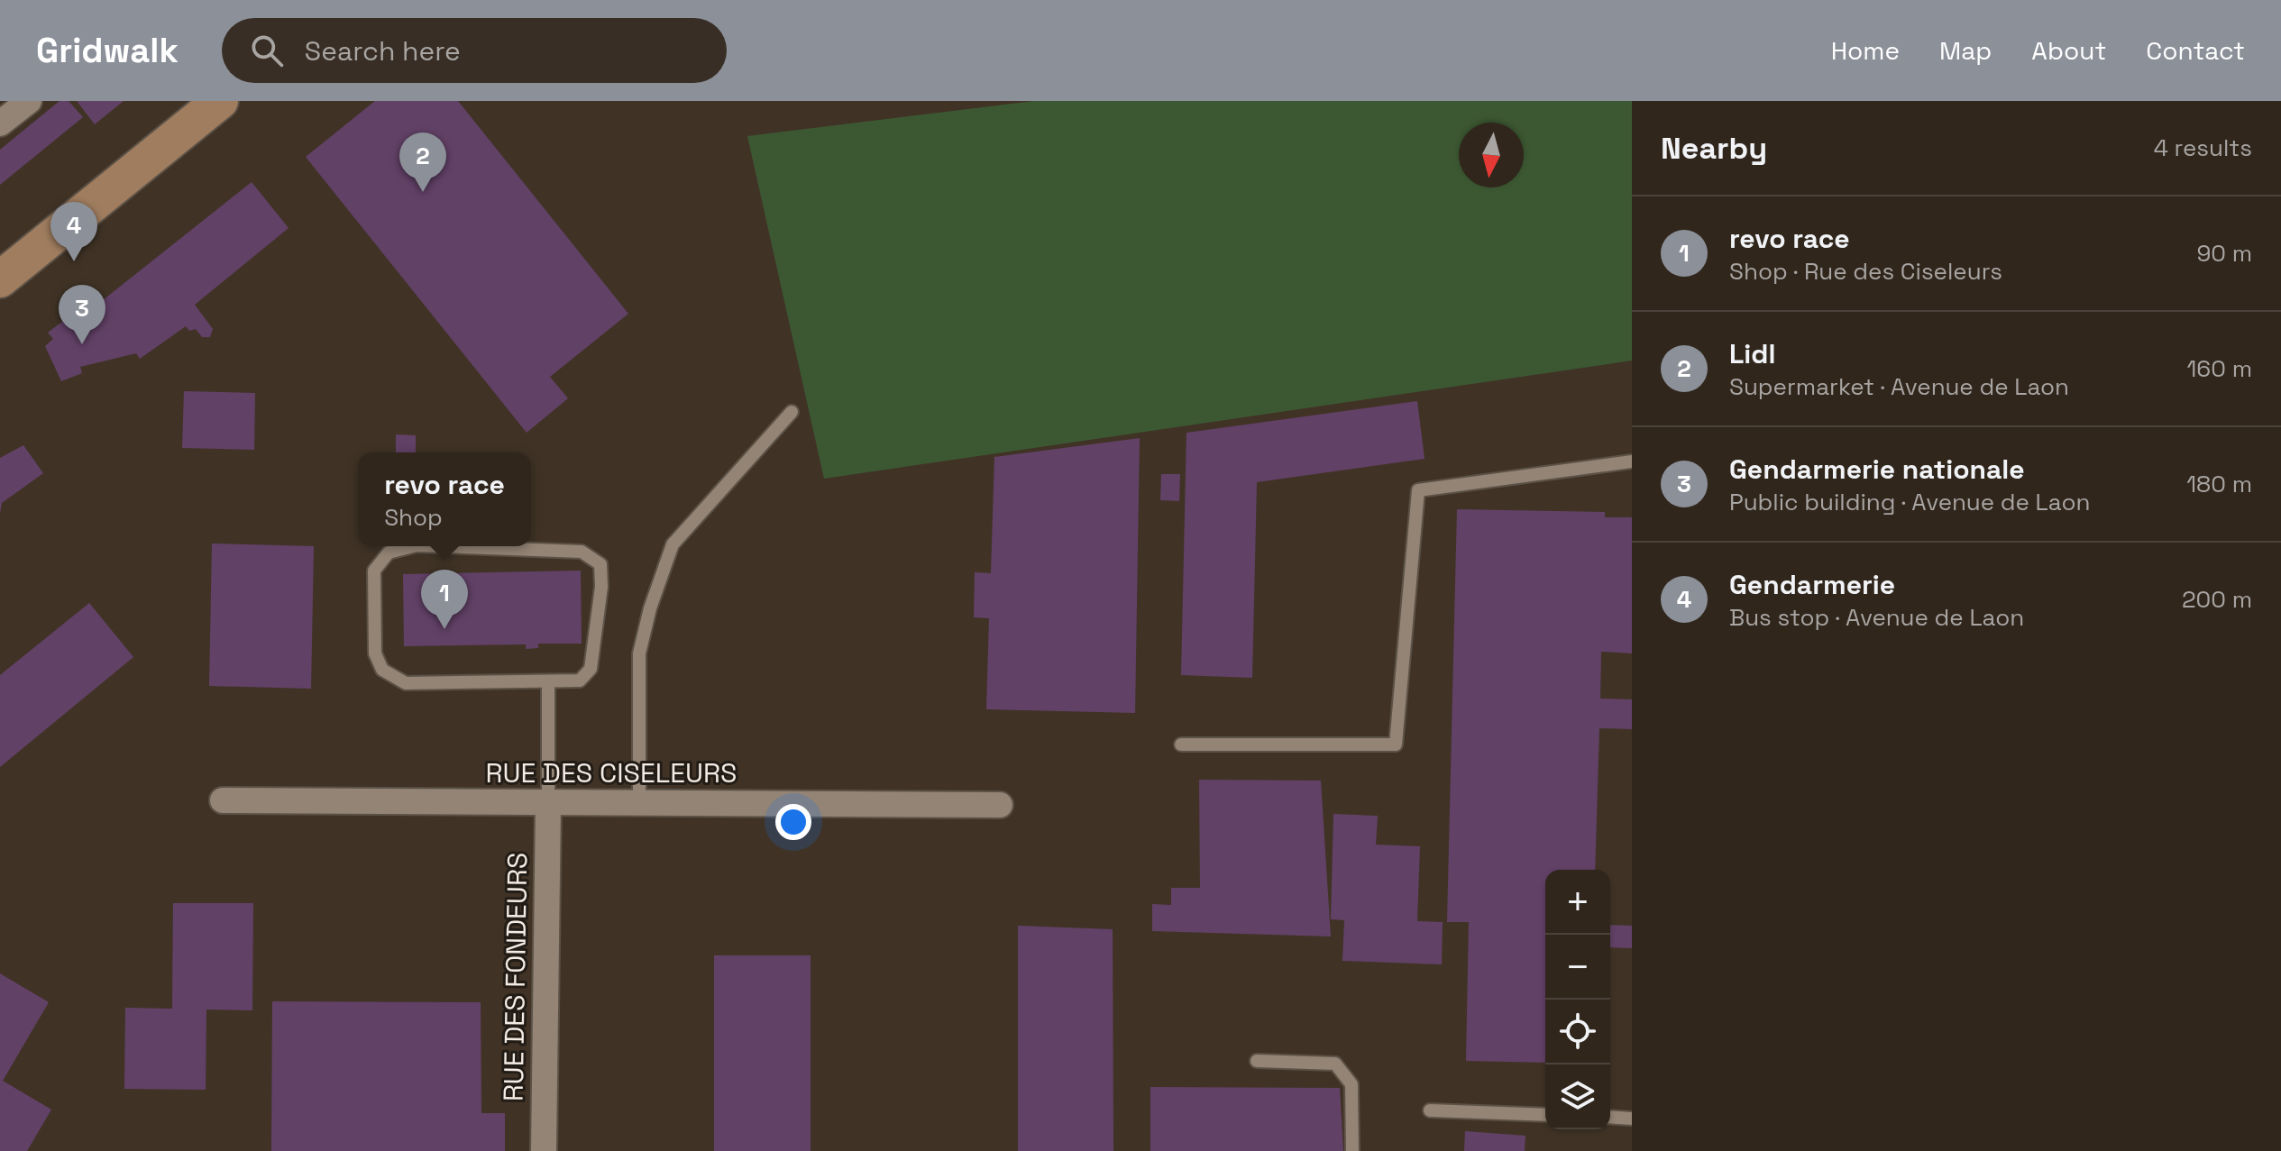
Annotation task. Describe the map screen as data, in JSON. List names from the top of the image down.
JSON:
{
  "streets": {
    "street": ["RUE DES CISELEURS", "RUE DES FONDEURS"]
  },
  "crossings": [
    ["RUE DES CISELEURS", "RUE DES FONDEURS"]
  ],
  "north": "bottom",
  "page": {
    "header": "Gridwalk",
    "search": "Search here",
    "nav": [
      "Home",
      "Map",
      "About",
      "Contact"
    ],
    "heading": ["Nearby", "4 results"],
    "pins": [
      "2",
      "4",
      "3",
      "1"
    ],
    "list": [
      {
        "mark": "1",
        "name": "revo race",
        "note": "Shop · Rue des Ciseleurs",
        "value": "90 m"
      },
      {
        "mark": "2",
        "name": "Lidl",
        "note": "Supermarket · Avenue de Laon",
        "value": "160 m"
      },
      {
        "mark": "3",
        "name": "Gendarmerie nationale",
        "note": "Public building · Avenue de Laon",
        "value": "180 m"
      },
      {
        "mark": "4",
        "name": "Gendarmerie",
        "note": "Bus stop · Avenue de Laon",
        "value": "200 m"
      }
    ],
    "popup": ["revo race", "Shop"],
    "map_buttons": ["+", "−"]
  }
}
